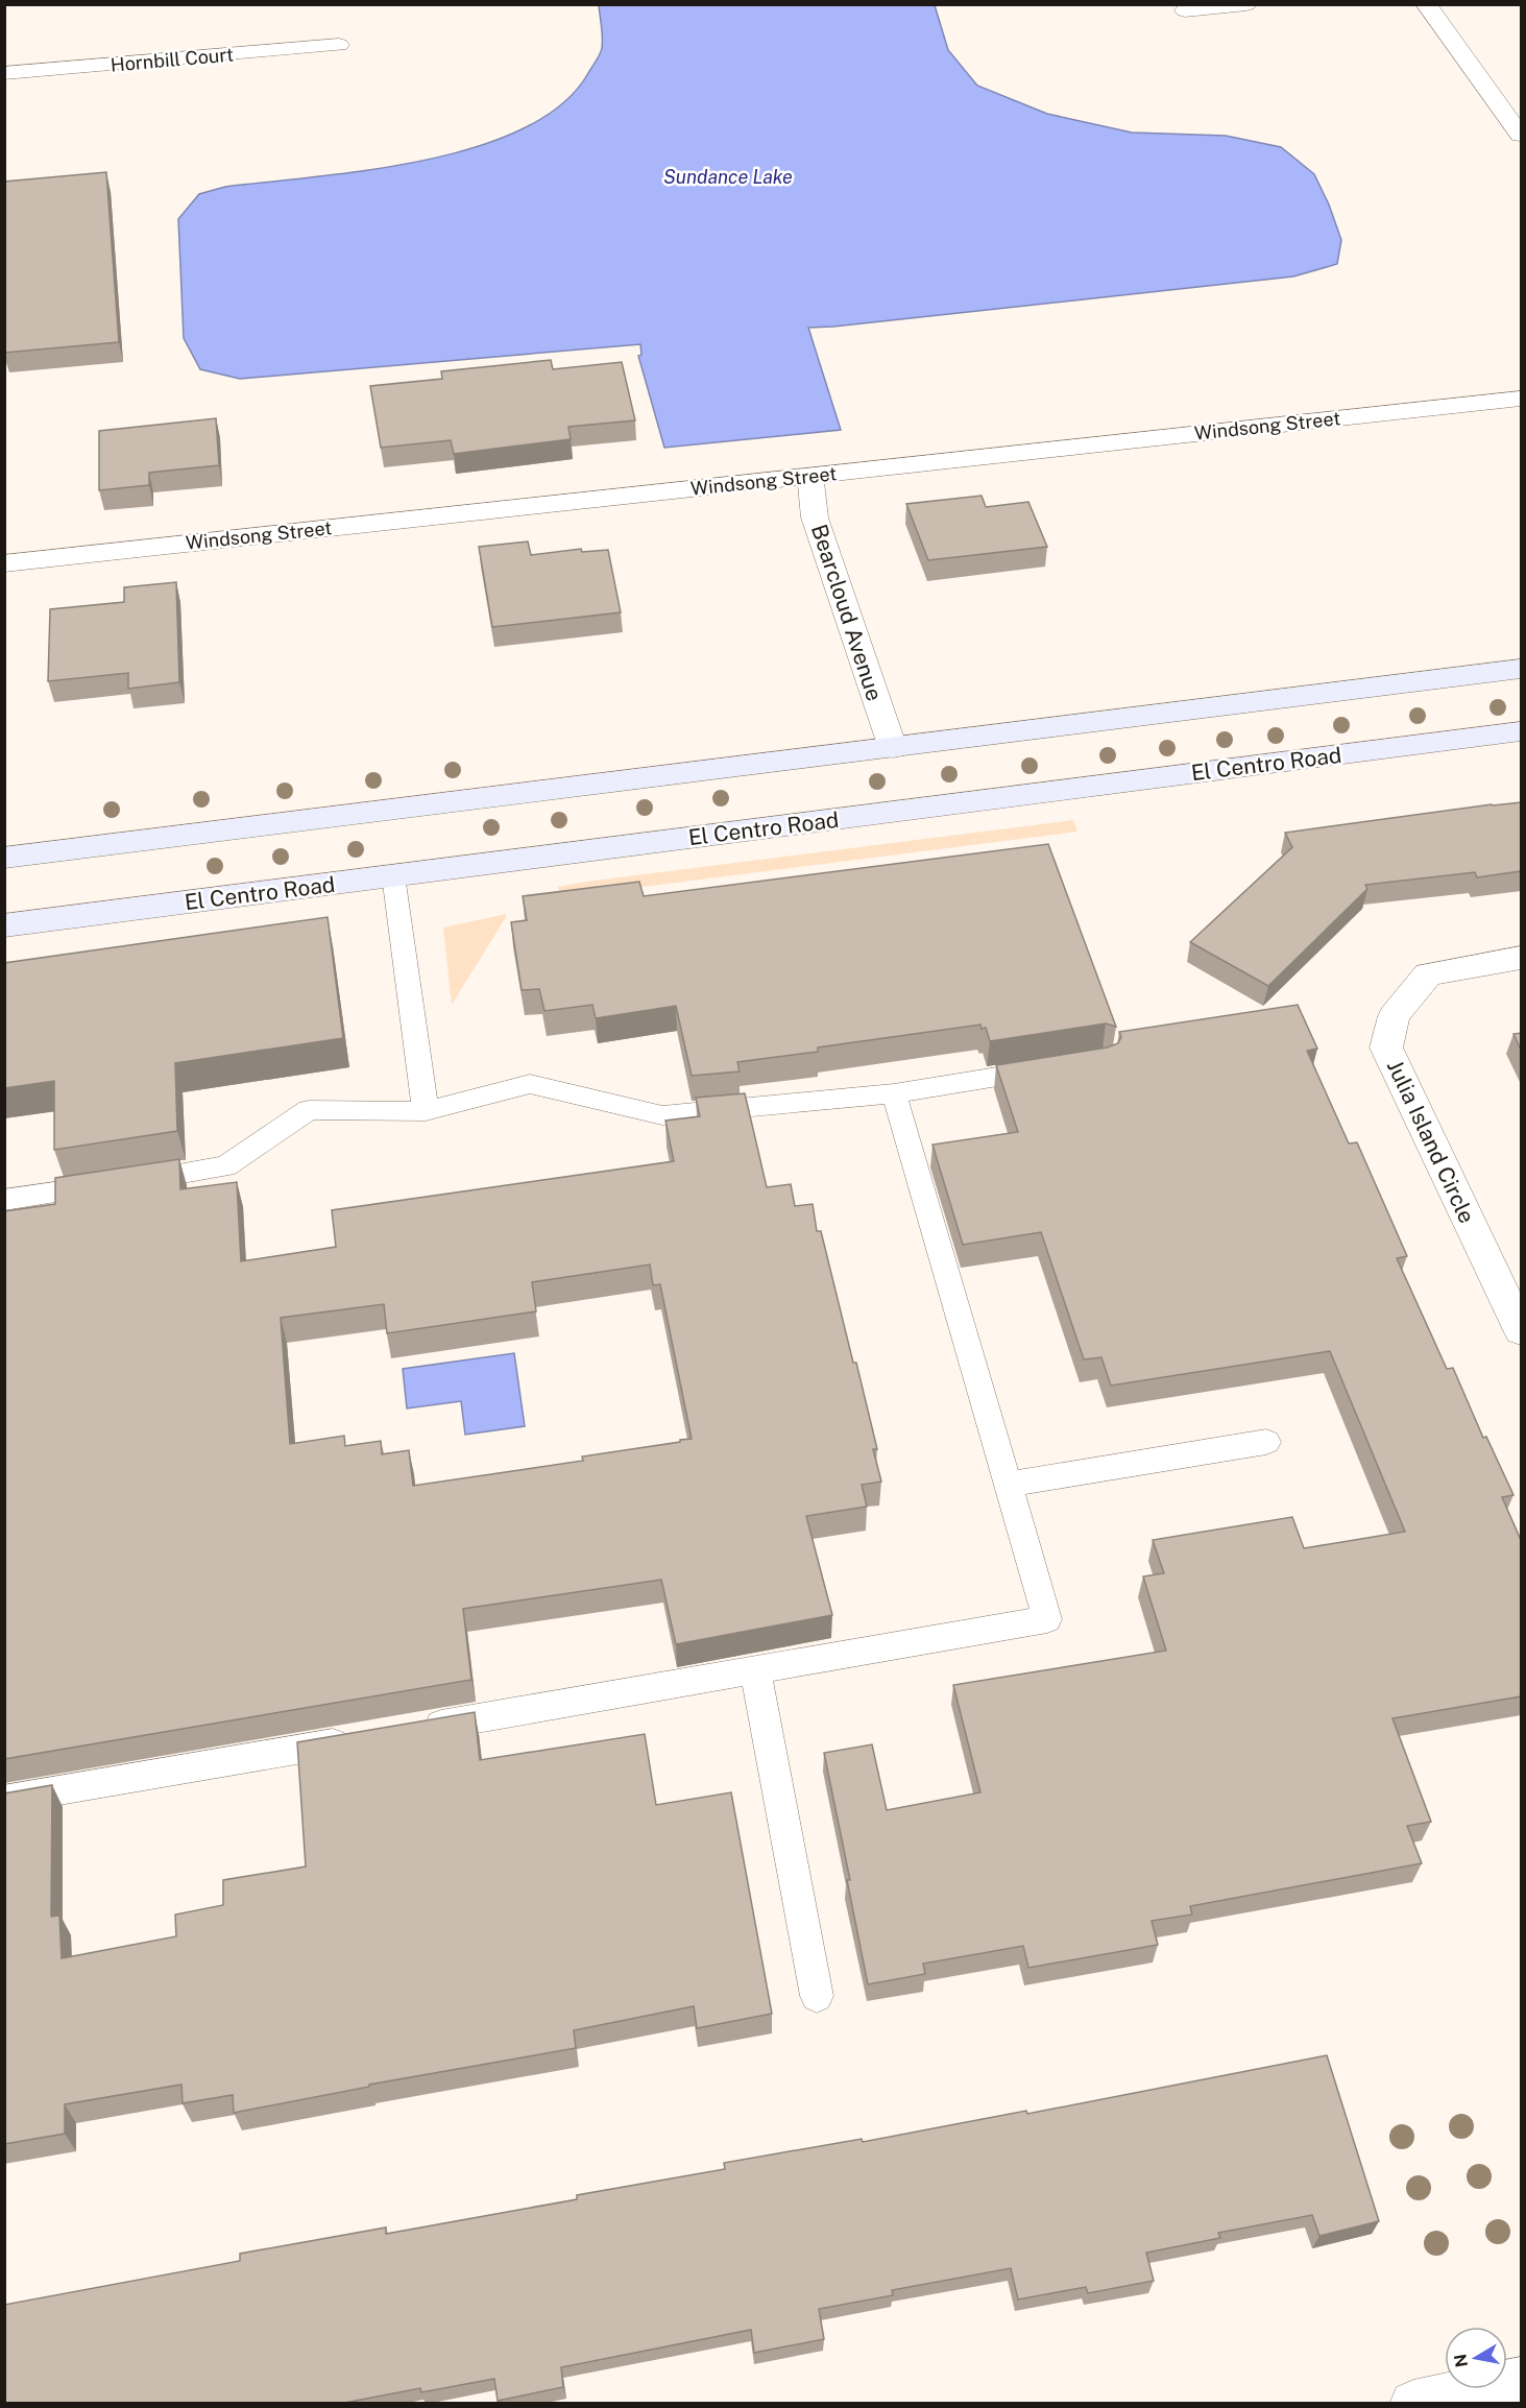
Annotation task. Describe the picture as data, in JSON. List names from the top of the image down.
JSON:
{
  "streets": {
    "main road": ["El Centro Road"],
    "street": [
      "Hornbill Court",
      "Windsong Street",
      "Bearcloud Avenue",
      "Julia Island Circle"
    ]
  },
  "crossings": [
    ["Windsong Street", "Bearcloud Avenue"]
  ],
  "water": ["Sundance Lake"],
  "north": "left"
}
